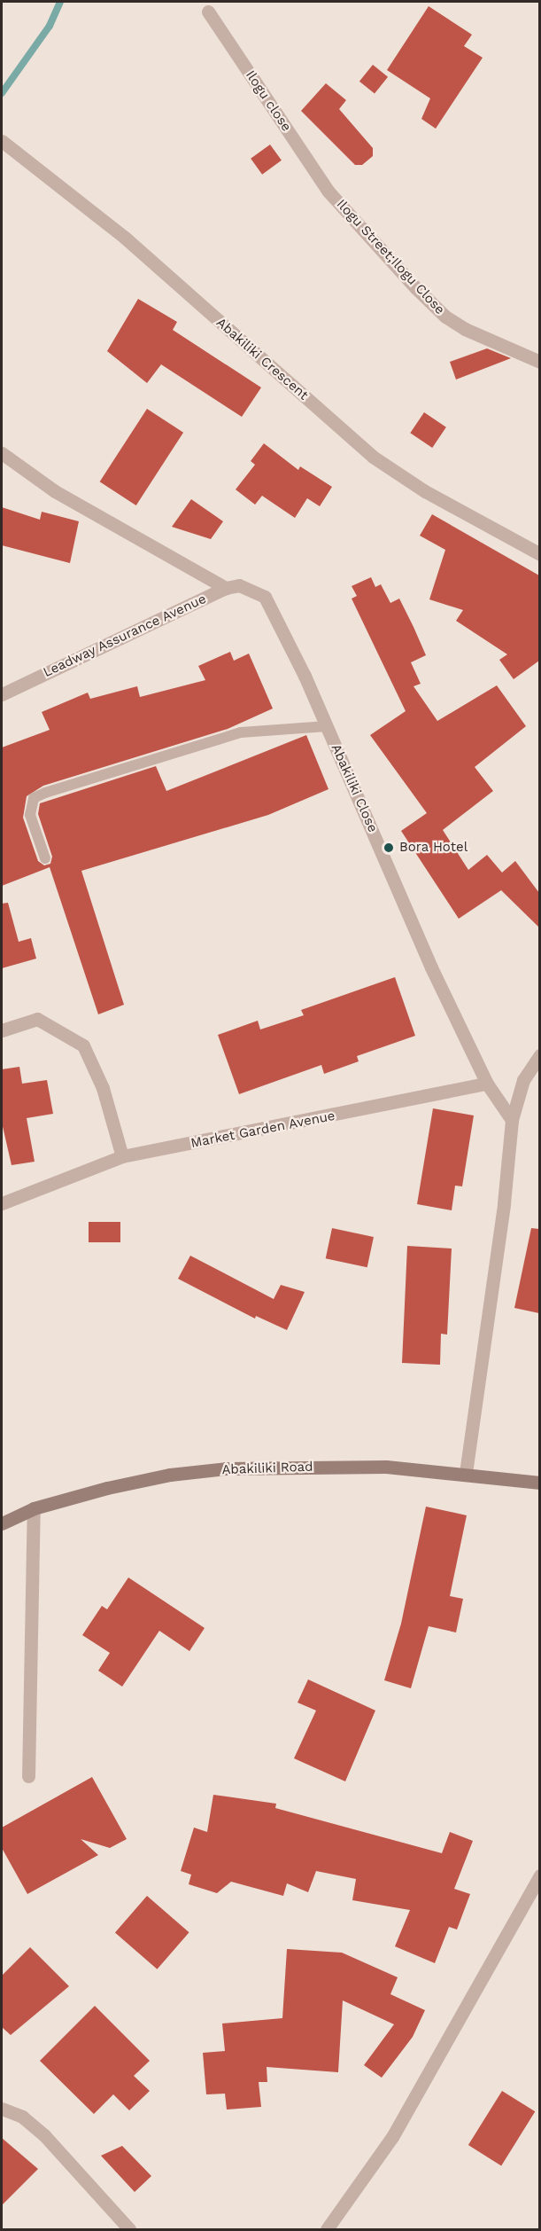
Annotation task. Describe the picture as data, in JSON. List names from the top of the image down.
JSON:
{
  "streets": {
    "main road": ["Abakiliki Road"],
    "street": [
      "Ilogu close",
      "Ilogu Street;Ilogu Close",
      "Abakiliki Crescent",
      "Leadway Assurance Avenue",
      "Abakiliki Close",
      "Market Garden Avenue"
    ]
  },
  "crossings": [
    ["Ilogu close", "Ilogu Street;Ilogu Close"],
    ["Leadway Assurance Avenue", "Abakiliki Close"],
    ["Abakiliki Close", "Market Garden Avenue"]
  ],
  "places": ["Bora Hotel"]
}
